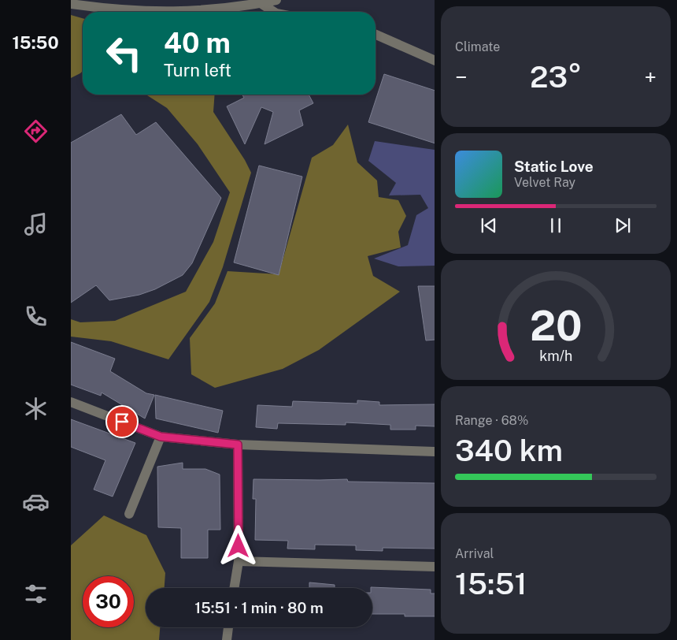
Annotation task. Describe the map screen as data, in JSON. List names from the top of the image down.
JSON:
{
  "page": {
    "tabs": "15:50",
    "tile": [
      "Climate",
      ["Range · 68%", "340 km"],
      ["Arrival", "15:51"]
    ],
    "turn": ["40 m", "Turn left"],
    "heat": ["−", "23°", "+"],
    "song": ["Static Love", "Velvet Ray"],
    "limit": "30",
    "trip": "15:51 · 1 min · 80 m",
    "gauge": ["20", "km/h"]
  }
}
